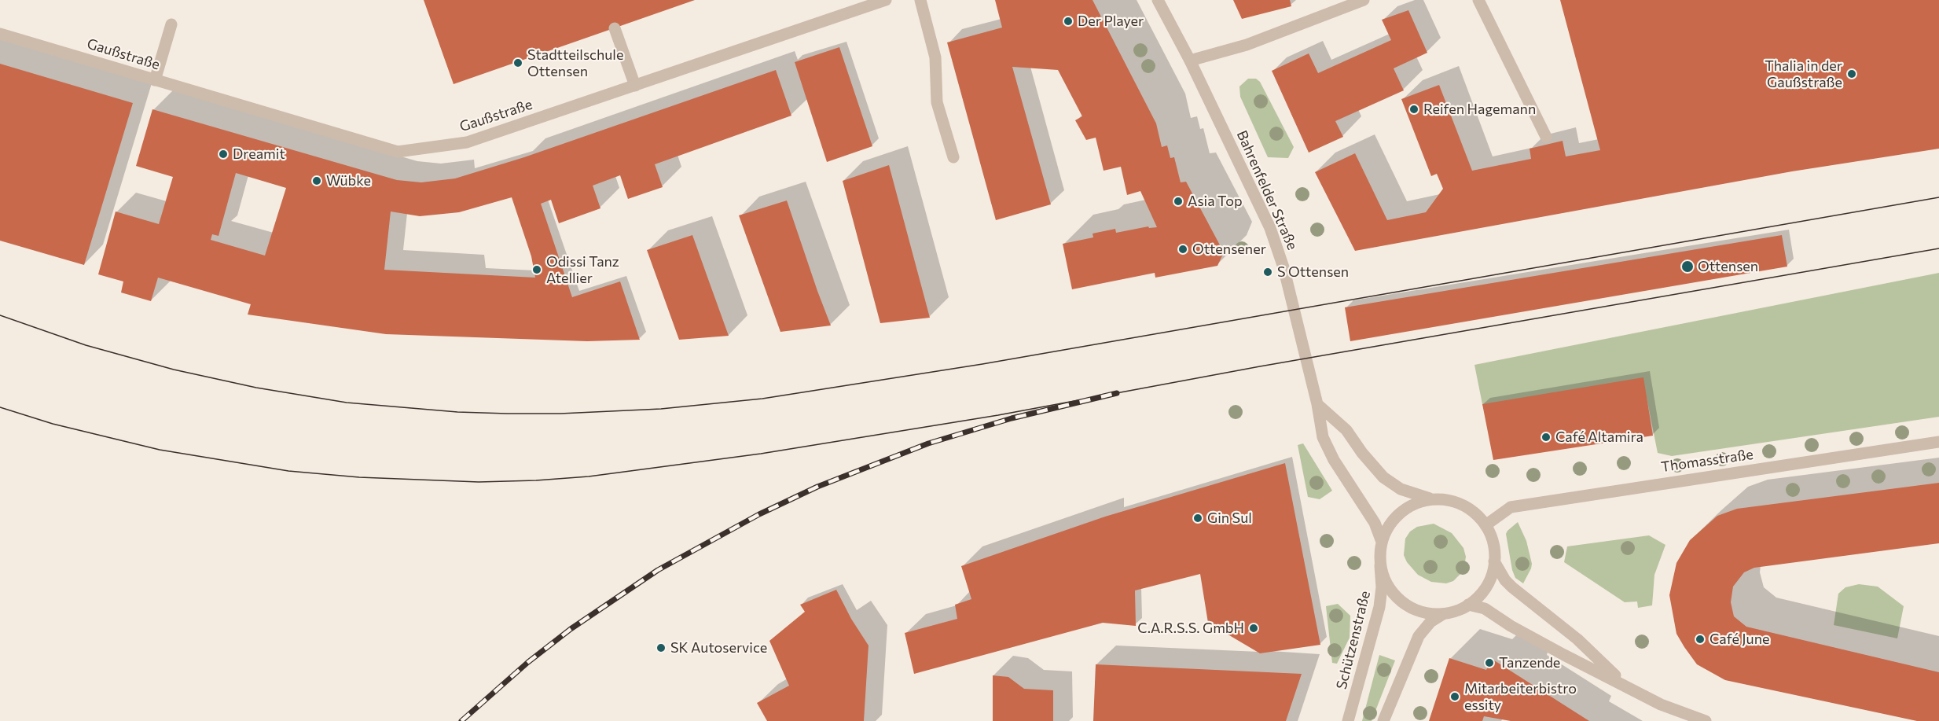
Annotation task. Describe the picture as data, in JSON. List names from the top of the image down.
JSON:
{
  "streets": {
    "street": [
      "Gaußstraße",
      "Bahrenfelder Straße",
      "Thomasstraße",
      "Schützenstraße"
    ]
  },
  "crossings": [
    ["Bahrenfelder Straße", "Thomasstraße"],
    ["Bahrenfelder Straße", "Schützenstraße"],
    ["Thomasstraße", "Schützenstraße"]
  ],
  "places": [
    "Der Player",
    "Stadtteilschule Ottensen",
    "Thalia in der Gaußstraße",
    "Reifen Hagemann",
    "Dreamit",
    "Wübke",
    "Asia Top",
    "Ottensener",
    "Ottensen",
    "Odissi Tanz Atellier",
    "S Ottensen",
    "Café Altamira",
    "Gin Sul",
    "C.A.R.S.S. GmbH",
    "Café June",
    "SK Autoservice",
    "Tanzende",
    "Mitarbeiterbistro essity"
  ]
}
